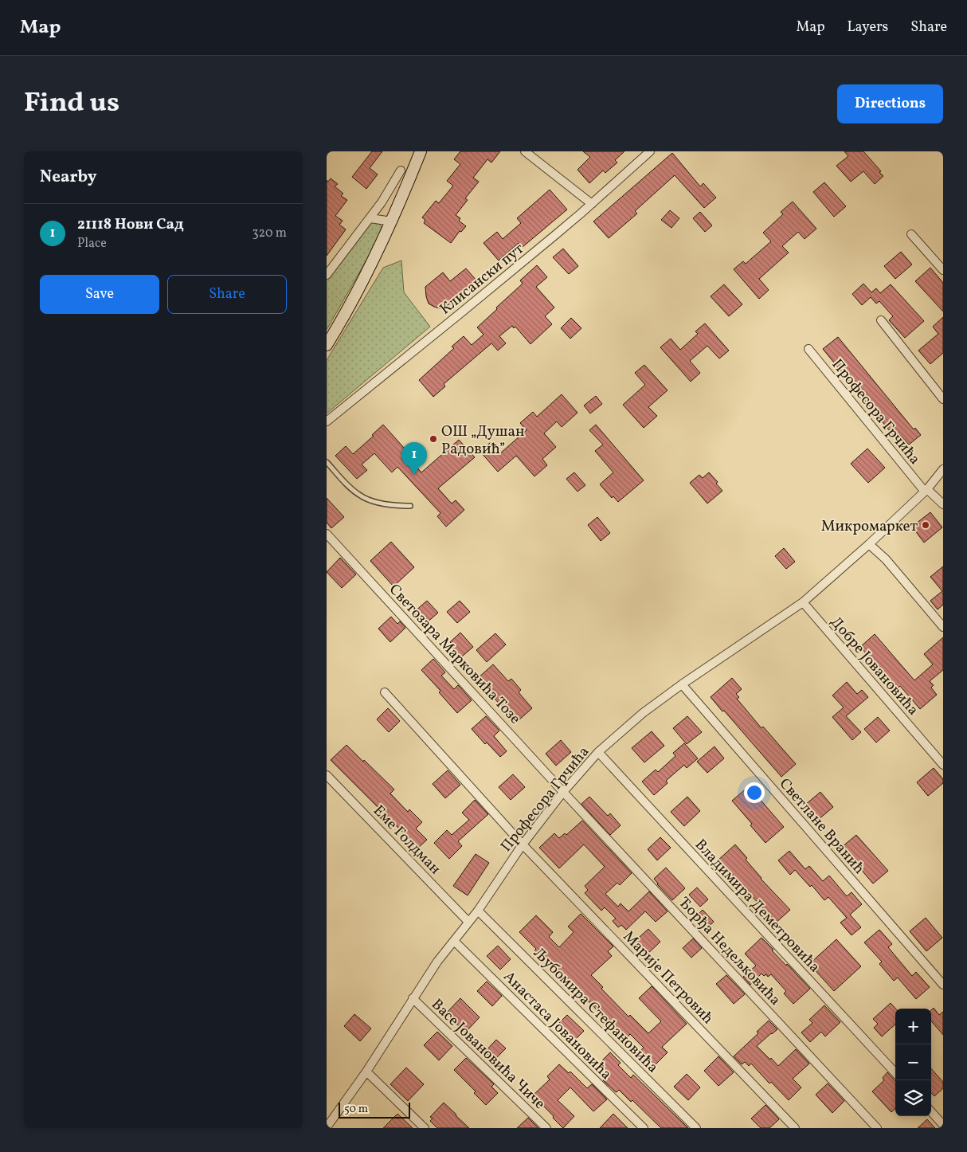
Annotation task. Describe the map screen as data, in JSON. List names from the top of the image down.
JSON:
{
  "streets": {
    "street": [
      "Клисански пут",
      "Професора Грчића",
      "Светозара Марковића Тозе",
      "Добре Јовановића",
      "Светлане Вранић",
      "Еме Голдман",
      "Владимира Деметровића",
      "Ђорђа Недељковића",
      "Марије Петровић",
      "Љубомира Стефановића",
      "Анастаса Јовановића",
      "Васе Јовановића Чиче"
    ]
  },
  "crossings": [
    ["Професора Грчића", "Светозара Марковића Тозе"],
    ["Професора Грчића", "Добре Јовановића"],
    ["Професора Грчића", "Светлане Вранић"],
    ["Професора Грчића", "Еме Голдман"],
    ["Професора Грчића", "Владимира Деметровића"],
    ["Професора Грчића", "Ђорђа Недељковића"],
    ["Професора Грчића", "Марије Петровић"],
    ["Професора Грчића", "Љубомира Стефановића"],
    ["Професора Грчића", "Анастаса Јовановића"],
    ["Професора Грчића", "Васе Јовановића Чиче"],
    ["Светозара Марковића Тозе", "Ђорђа Недељковића"]
  ],
  "places": ["ОШ „Душан Радовић”", "Микромаркет"],
  "scale_bar": "50 m",
  "page": {
    "header": "Map",
    "nav": ["Map", "Layers", "Share"],
    "title": "Find us",
    "buttons": [
      "Directions",
      ["Save", "Share"]
    ],
    "heading": "Nearby",
    "list": [
      {
        "mark": "1",
        "name": "21118 Нови Сад",
        "note": "Place",
        "value": "320 m"
      }
    ],
    "pins": "1",
    "map_buttons": ["+", "−"],
    "scale": "50 m"
  }
}
